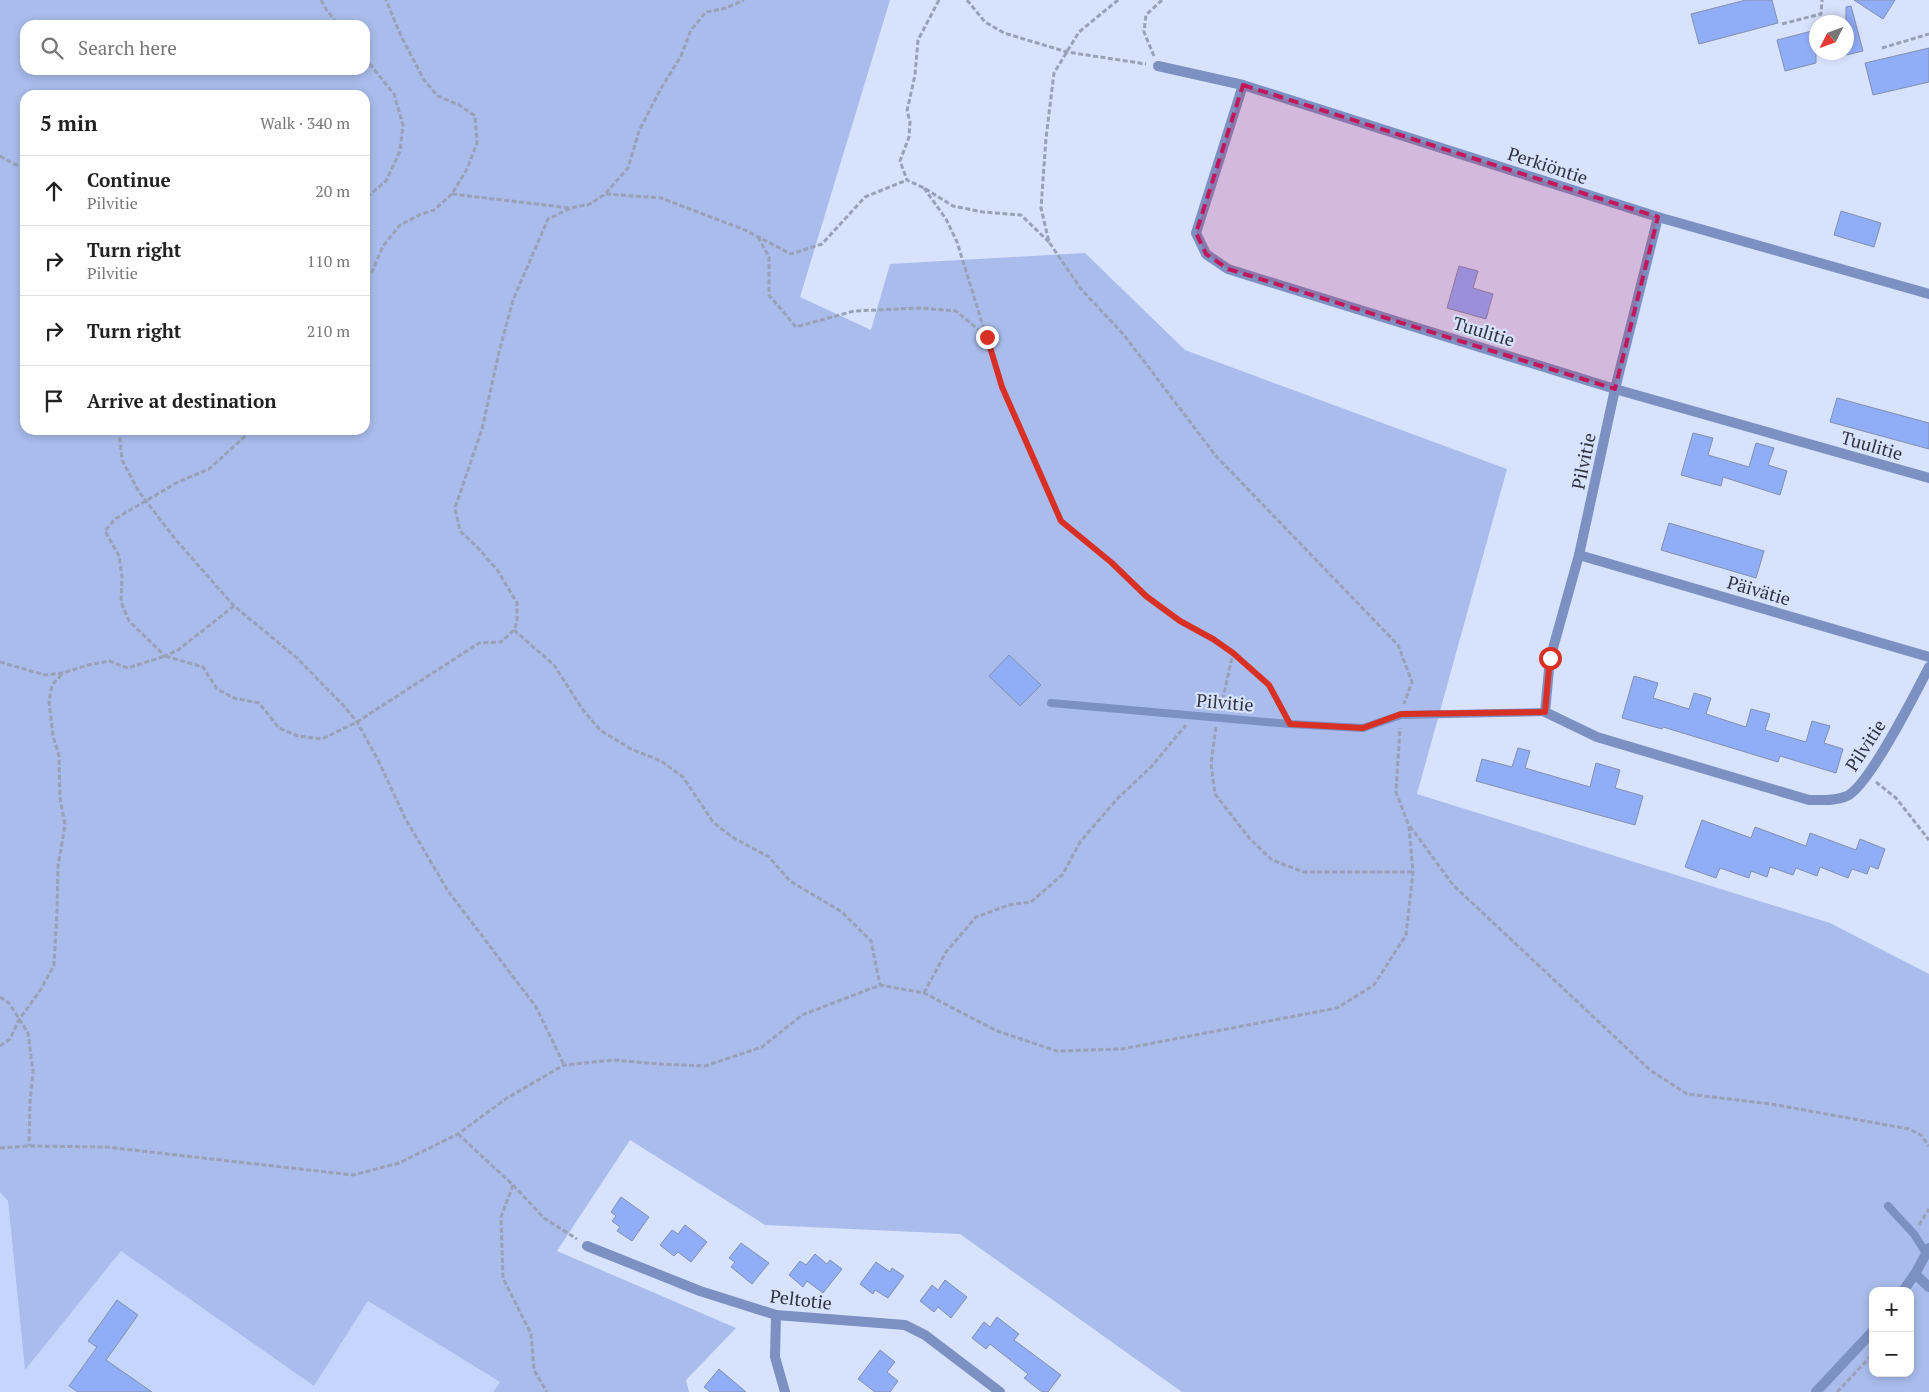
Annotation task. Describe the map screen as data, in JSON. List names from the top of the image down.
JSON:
{
  "streets": {
    "street": [
      "Perkiöntie",
      "Tuulitie",
      "Pilvitie",
      "Päivätie",
      "Peltotie"
    ]
  },
  "crossings": [
    ["Perkiöntie", "Tuulitie"],
    ["Perkiöntie", "Pilvitie"],
    ["Tuulitie", "Pilvitie"],
    ["Pilvitie", "Päivätie"]
  ],
  "north": "bottom left",
  "page": {
    "search": "Search here",
    "heading": ["5 min", "Walk · 340 m"],
    "list": [
      ["Continue", "Pilvitie", "20 m"],
      ["Turn right", "Pilvitie", "110 m"],
      ["Turn right", "210 m"],
      "Arrive at destination"
    ],
    "map_buttons": ["+", "−"]
  }
}
